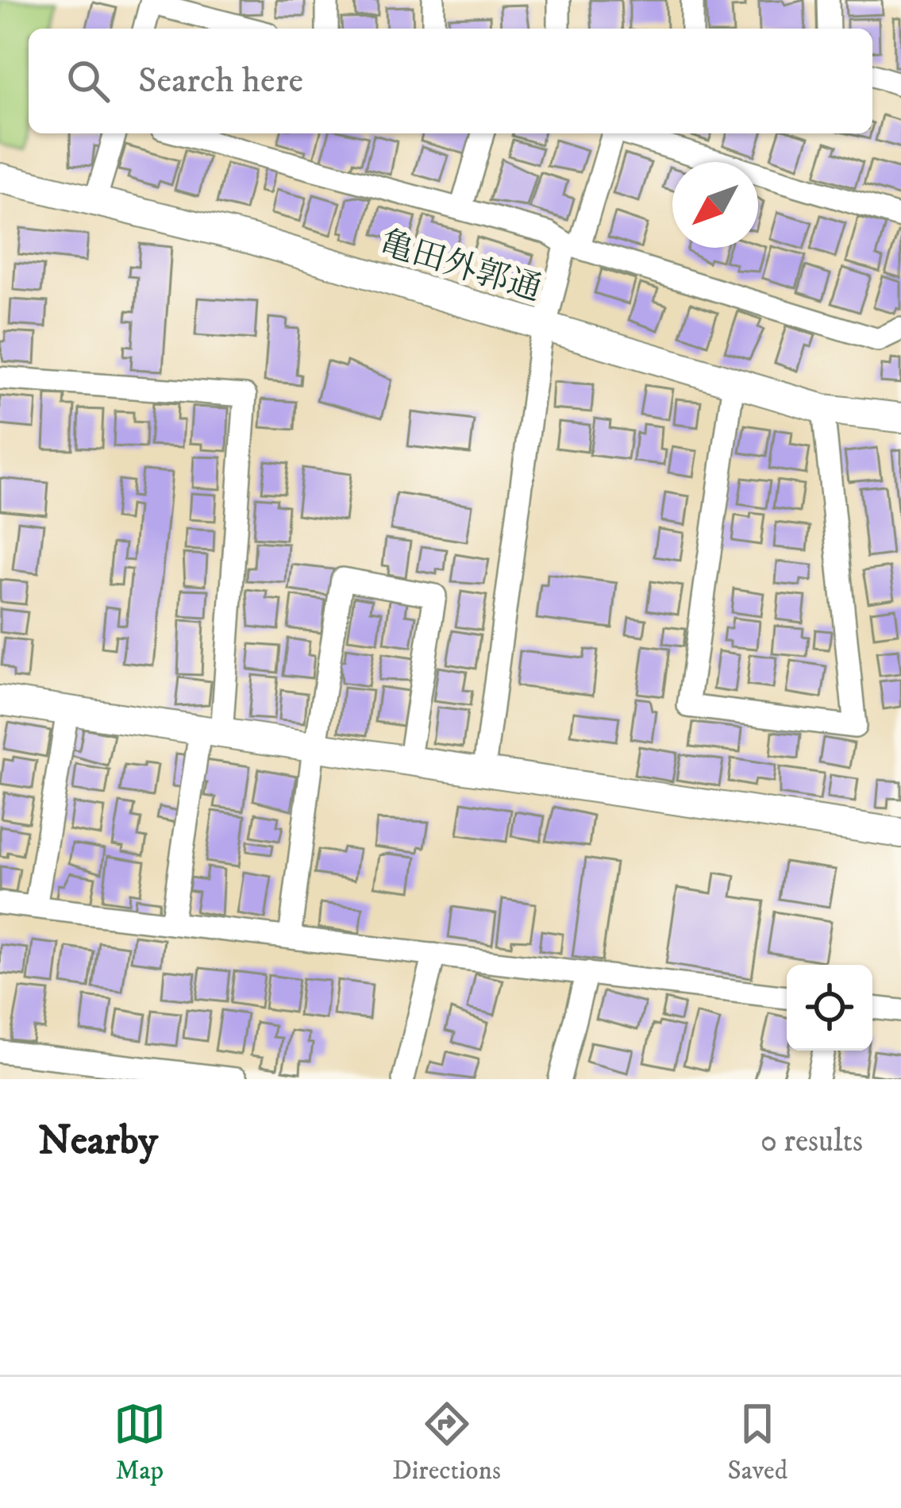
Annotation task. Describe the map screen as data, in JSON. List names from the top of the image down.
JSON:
{
  "streets": {
    "street": ["亀田外郭通"]
  },
  "north": "bottom left",
  "page": {
    "search": "Search here",
    "heading": ["Nearby", "0 results"],
    "nav": ["Map", "Directions", "Saved"]
  }
}
